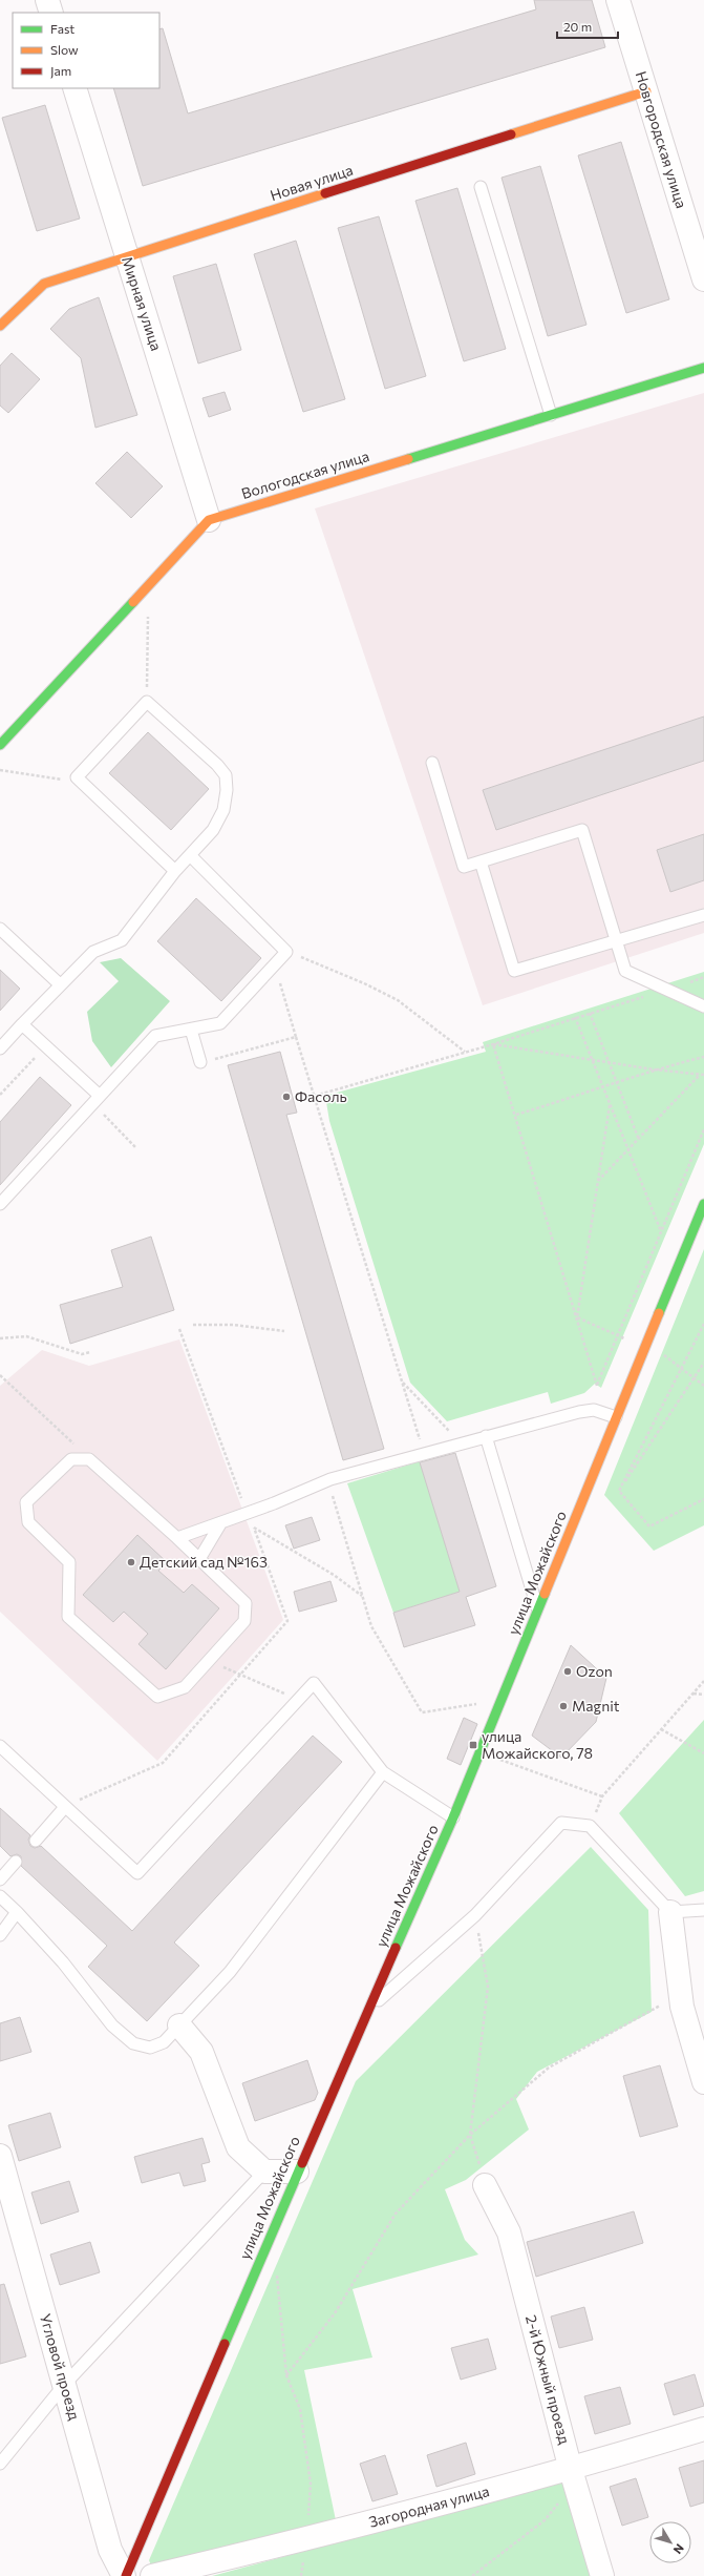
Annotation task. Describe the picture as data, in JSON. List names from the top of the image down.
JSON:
{
  "streets": {
    "street": [
      "Новгородская улица",
      "Новая улица",
      "Мирная улица",
      "Вологодская улица",
      "улица Можайского",
      "Угловой проезд",
      "2-й Южный проезд",
      "Загородная улица"
    ]
  },
  "crossings": [
    ["Новгородская улица", "Новая улица"],
    ["Новая улица", "Мирная улица"],
    ["Мирная улица", "Вологодская улица"],
    ["улица Можайского", "Угловой проезд"],
    ["2-й Южный проезд", "Загородная улица"]
  ],
  "places": {
    "other": [
      "Фасоль",
      "Детский сад №163",
      "Ozon",
      "Magnit"
    ],
    "transit": ["улица Можайского, 78"]
  },
  "legend": ["Fast", "Slow", "Jam"],
  "scale_bar": "20 m",
  "north": "bottom right"
}
